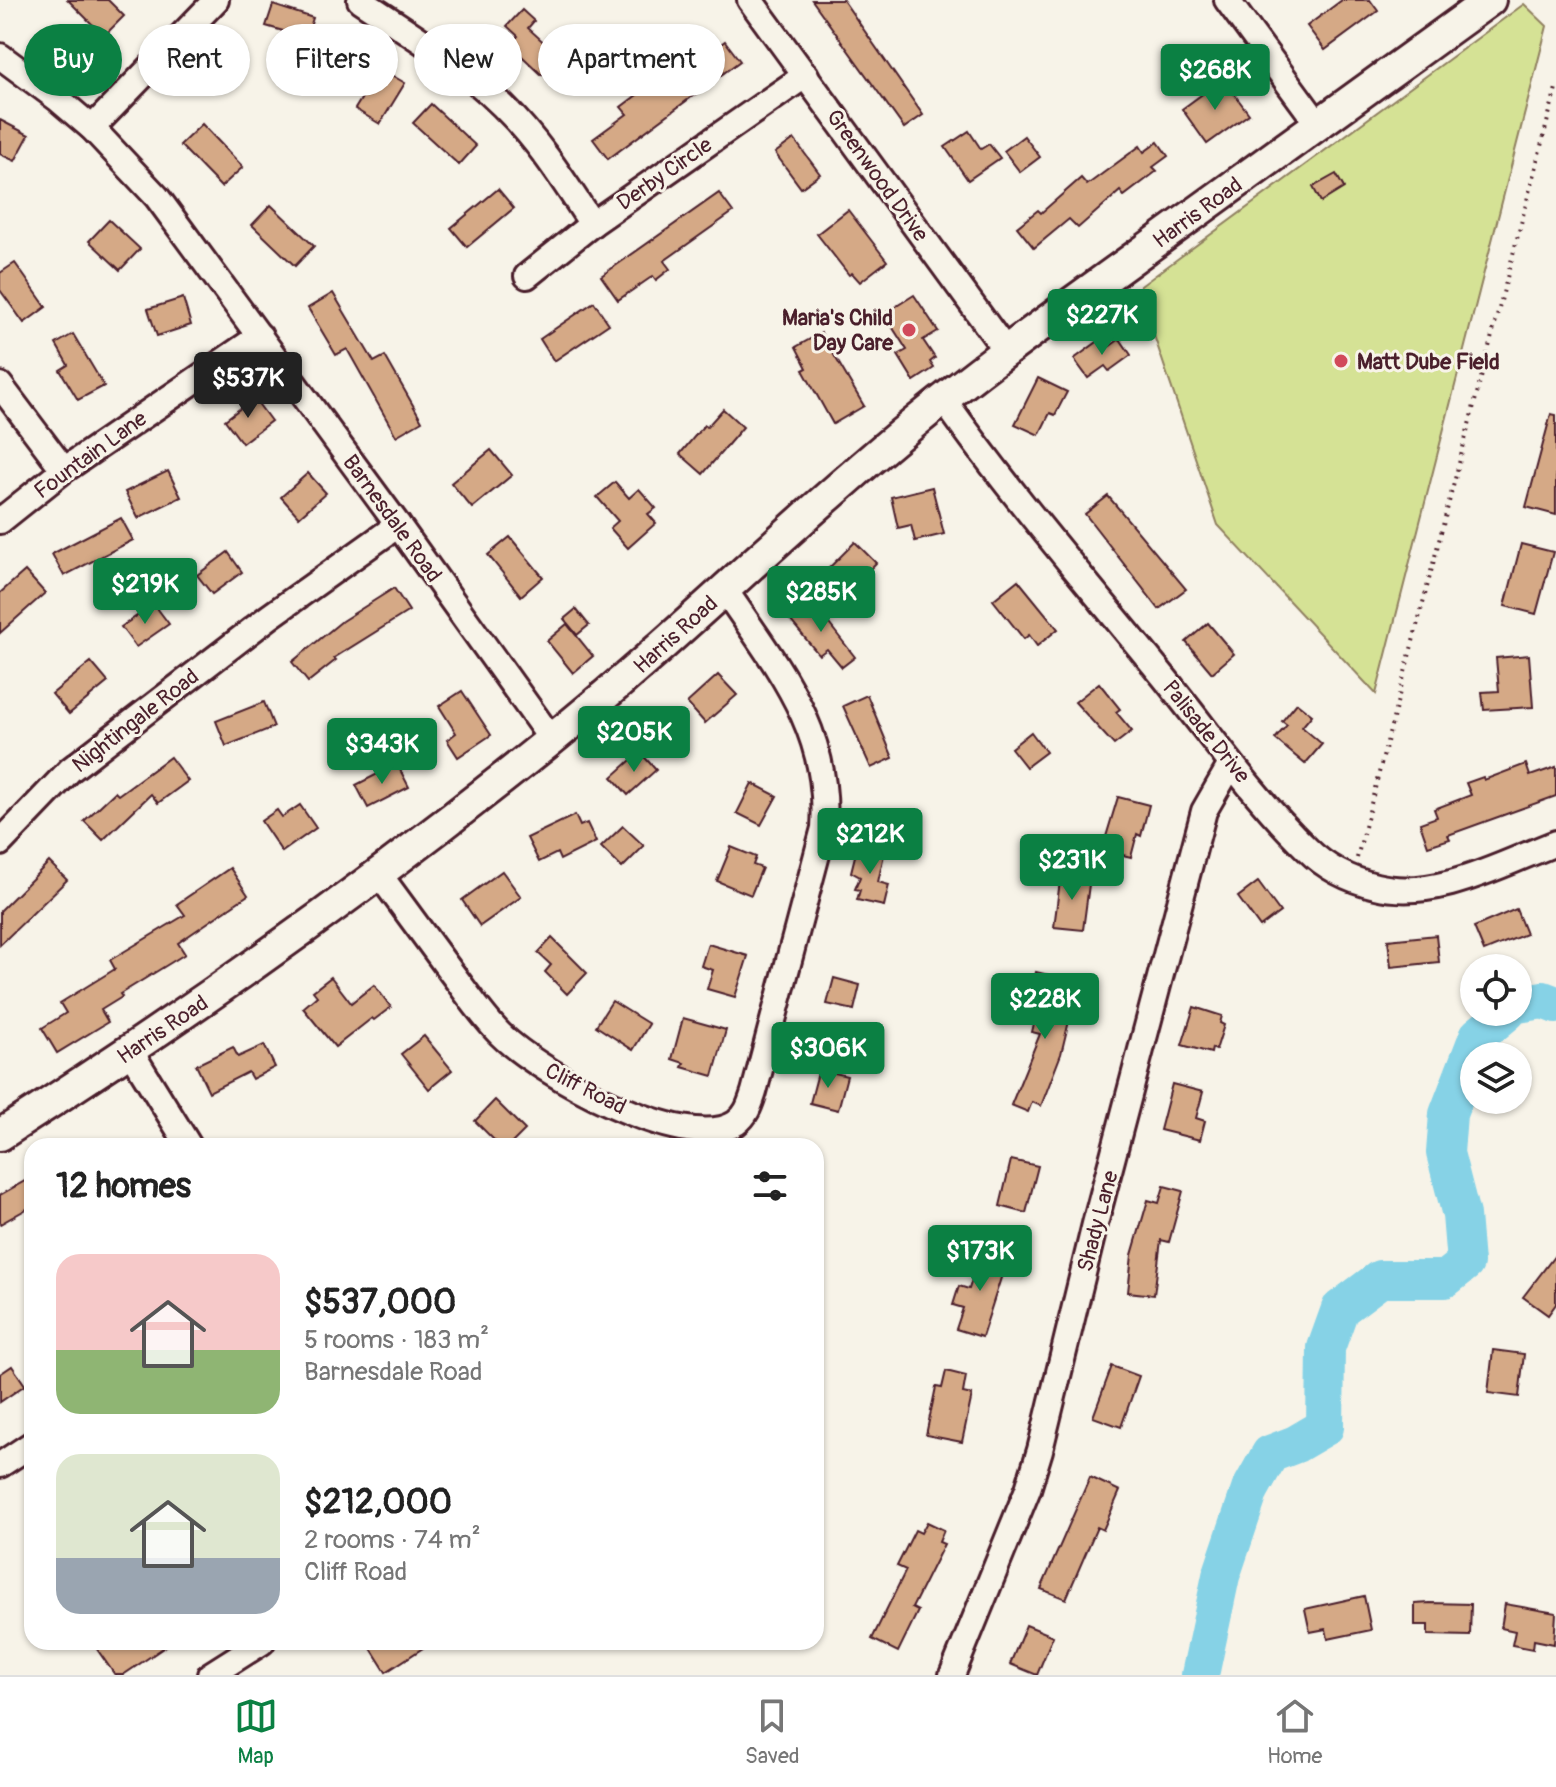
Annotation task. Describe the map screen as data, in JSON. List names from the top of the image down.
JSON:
{
  "streets": {
    "street": [
      "Derby Circle",
      "Greenwood Drive",
      "Harris Road",
      "Fountain Lane",
      "Barnesdale Road",
      "Nightingale Road",
      "Palisade Drive",
      "Cliff Road",
      "Shady Lane"
    ]
  },
  "crossings": [
    ["Derby Circle", "Greenwood Drive"],
    ["Greenwood Drive", "Harris Road"],
    ["Harris Road", "Barnesdale Road"],
    ["Harris Road", "Palisade Drive"],
    ["Harris Road", "Cliff Road"],
    ["Fountain Lane", "Barnesdale Road"],
    ["Barnesdale Road", "Nightingale Road"],
    ["Palisade Drive", "Shady Lane"]
  ],
  "places": ["Maria's Child Day Care", "Matt Dube Field"],
  "page": {
    "chip": [
      "Buy",
      "Rent",
      "Filters",
      "New",
      "Apartment"
    ],
    "price": [
      "$268K",
      "$227K",
      "$537K",
      "$219K",
      "$285K",
      "$205K",
      "$343K",
      "$212K",
      "$231K",
      "$228K",
      "$306K",
      "$173K"
    ],
    "heading": "12 homes",
    "list": [
      {
        "name": "$537,000",
        "note": "5 rooms · 183 m² · Barnesdale Road"
      },
      {
        "name": "$212,000",
        "note": "2 rooms · 74 m² · Cliff Road"
      }
    ],
    "tabs": ["Map", "Saved", "Home"]
  }
}
